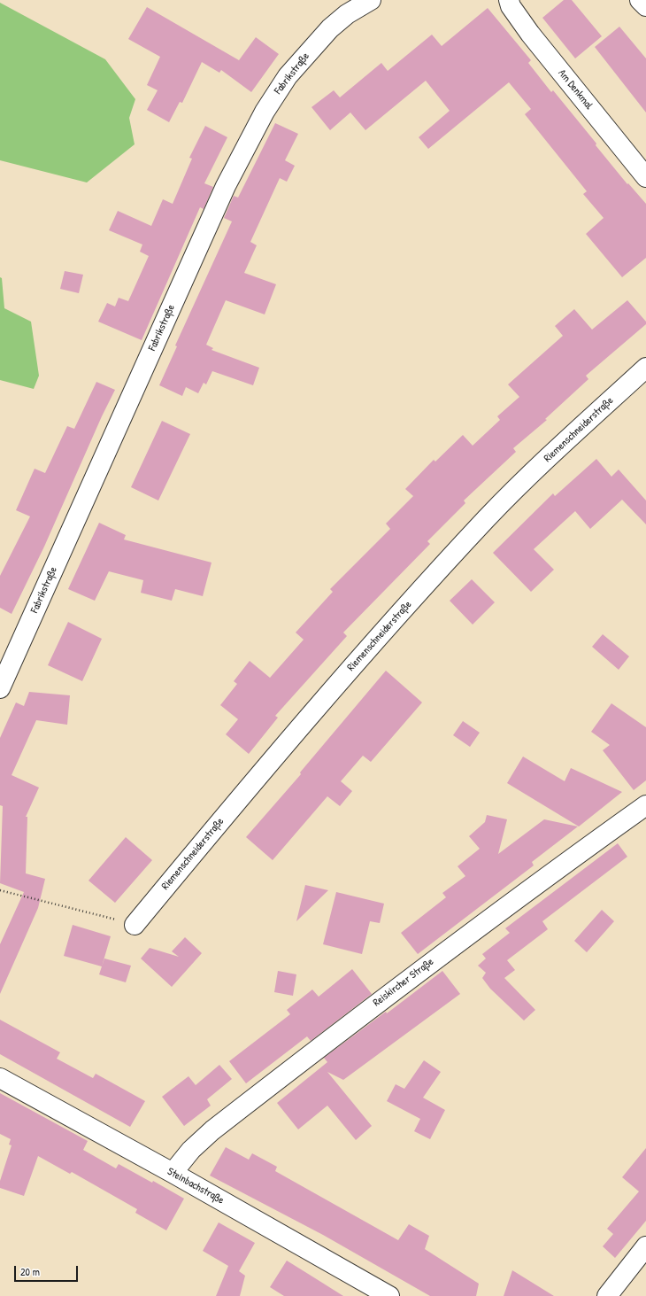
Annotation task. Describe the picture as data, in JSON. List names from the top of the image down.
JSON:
{
  "streets": {
    "street": [
      "Fabrikstraße",
      "Am Denkmal",
      "Riemenschneiderstraße",
      "Reiskircher Straße",
      "Steinbachstraße"
    ]
  },
  "crossings": [
    ["Reiskircher Straße", "Steinbachstraße"]
  ],
  "scale_bar": "20 m"
}
